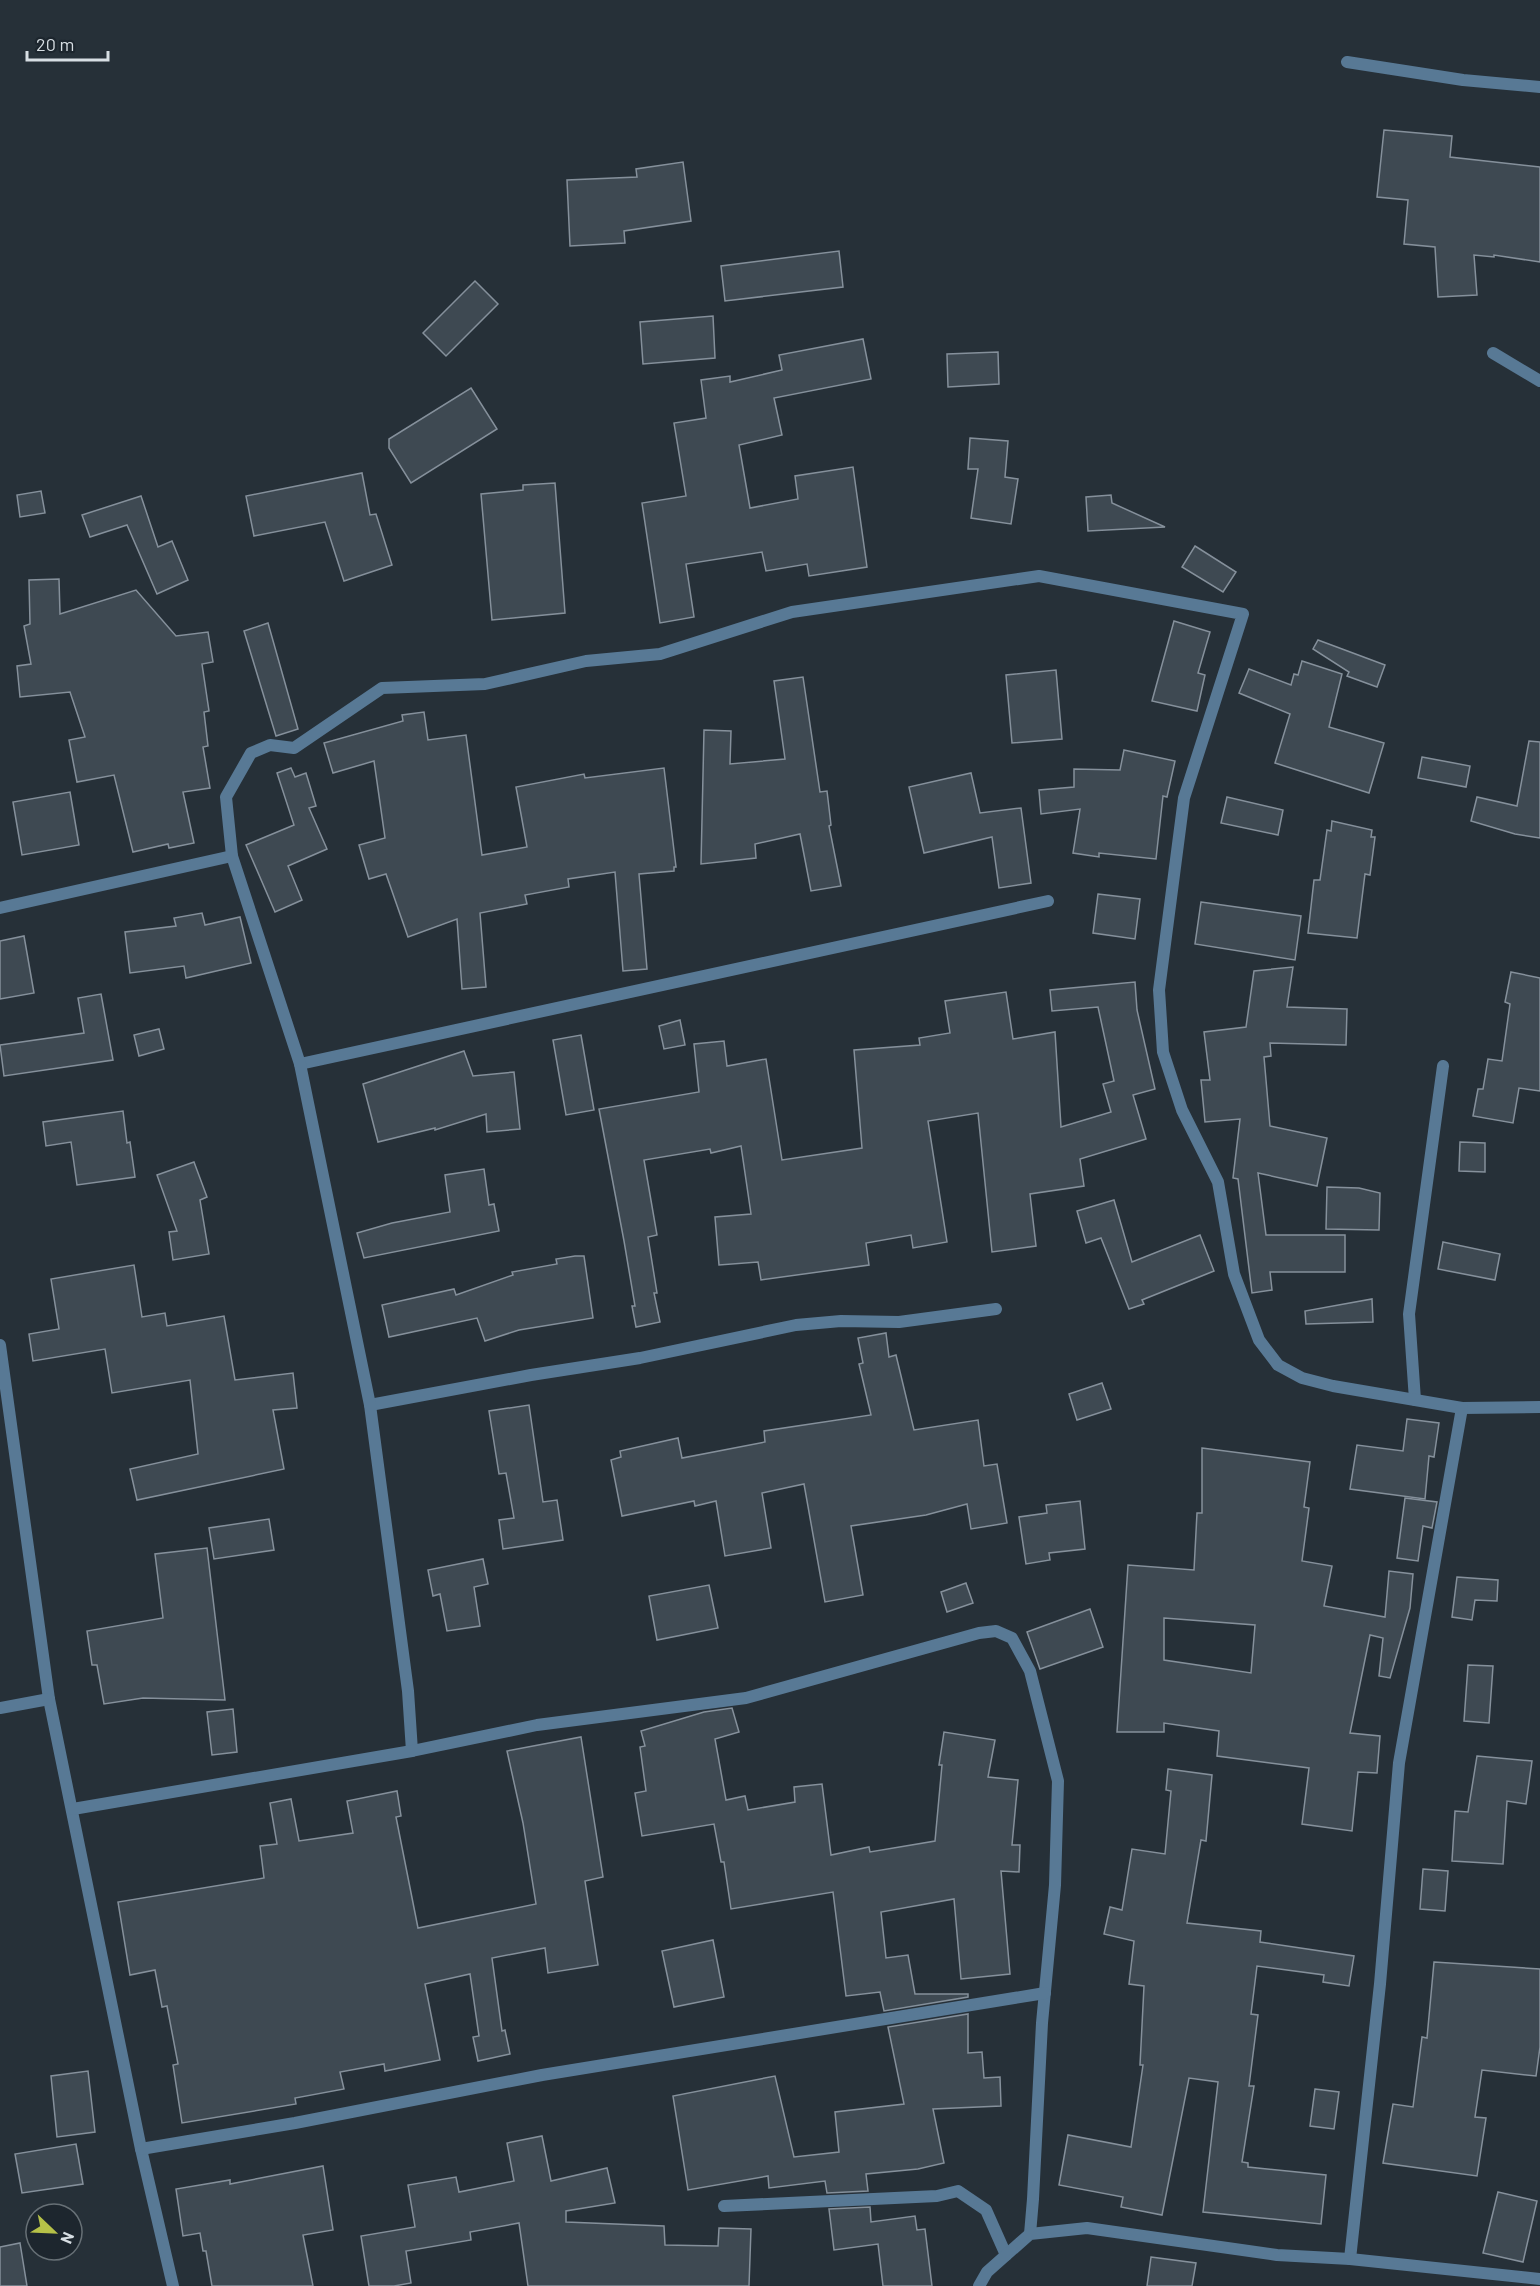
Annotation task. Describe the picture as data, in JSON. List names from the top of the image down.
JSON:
{
  "scale_bar": "20 m",
  "north": "bottom right"
}
